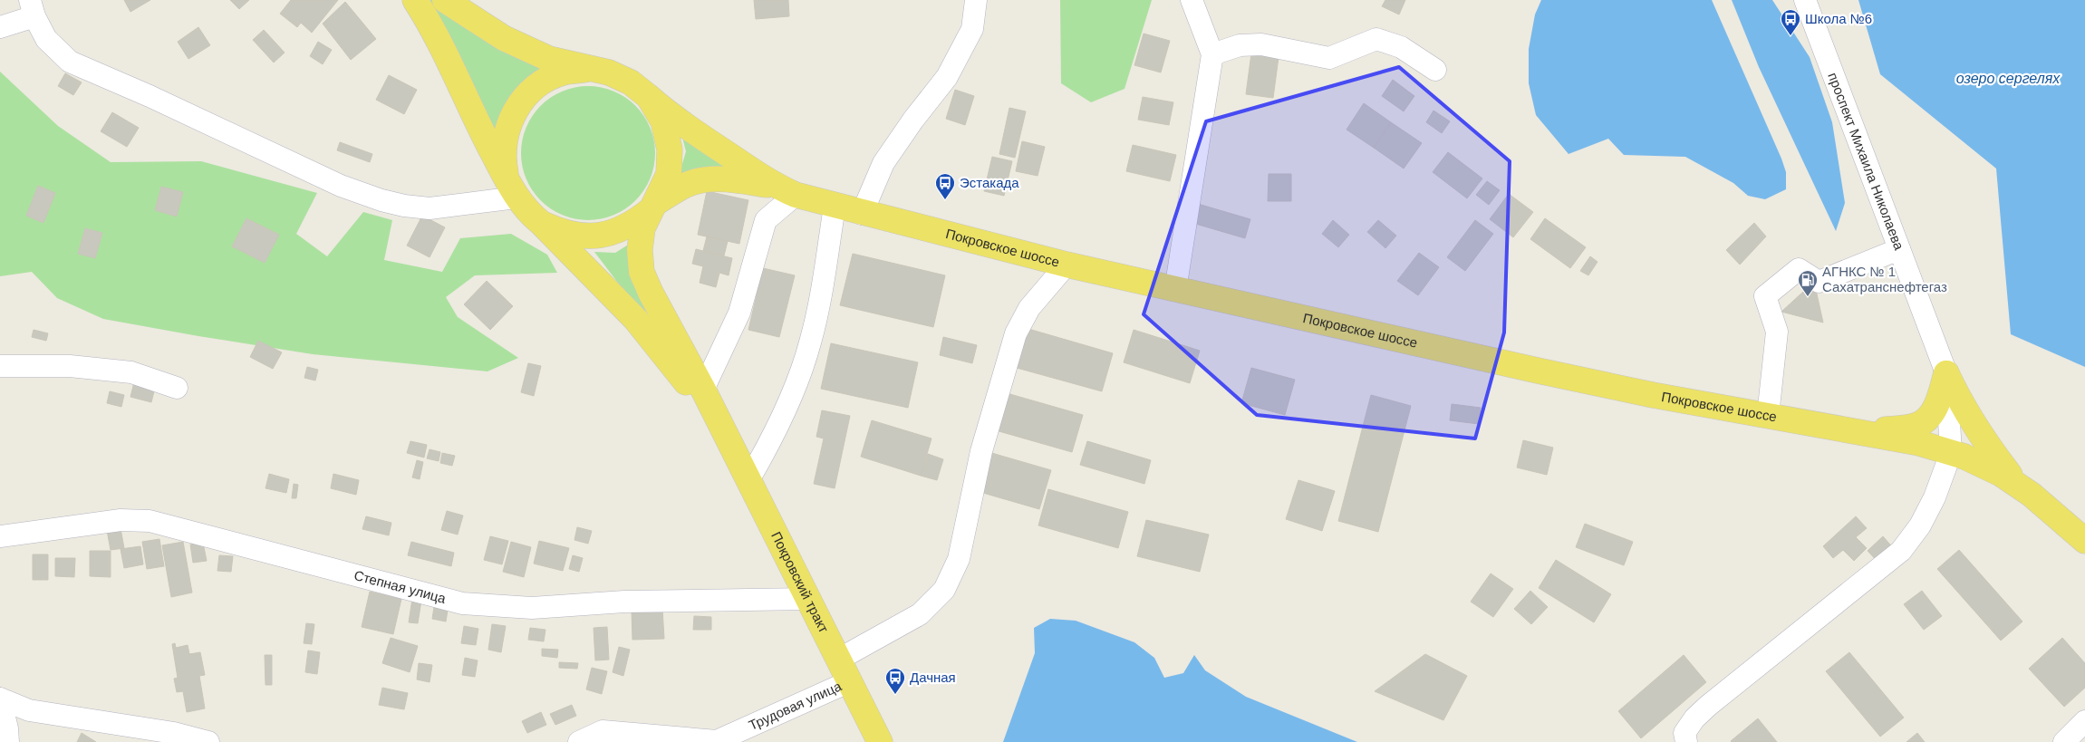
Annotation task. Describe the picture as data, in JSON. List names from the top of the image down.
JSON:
{
  "streets": {
    "main road": ["Покровское шоссе", "Покровский тракт"],
    "street": ["проспект Михаила Николаева", "Степная улица", "Трудовая улица"]
  },
  "crossings": [
    ["проспект Михаила Николаева", "Покровское шоссе"],
    ["Покровский тракт", "Степная улица"],
    ["Покровский тракт", "Трудовая улица"]
  ],
  "water": ["озеро сергелях"],
  "places": {
    "bus stop": ["Школа №6", "Эстакада", "Дачная"],
    "fuel station": ["АГНКС № 1 Сахатранснефтегаз"]
  }
}
